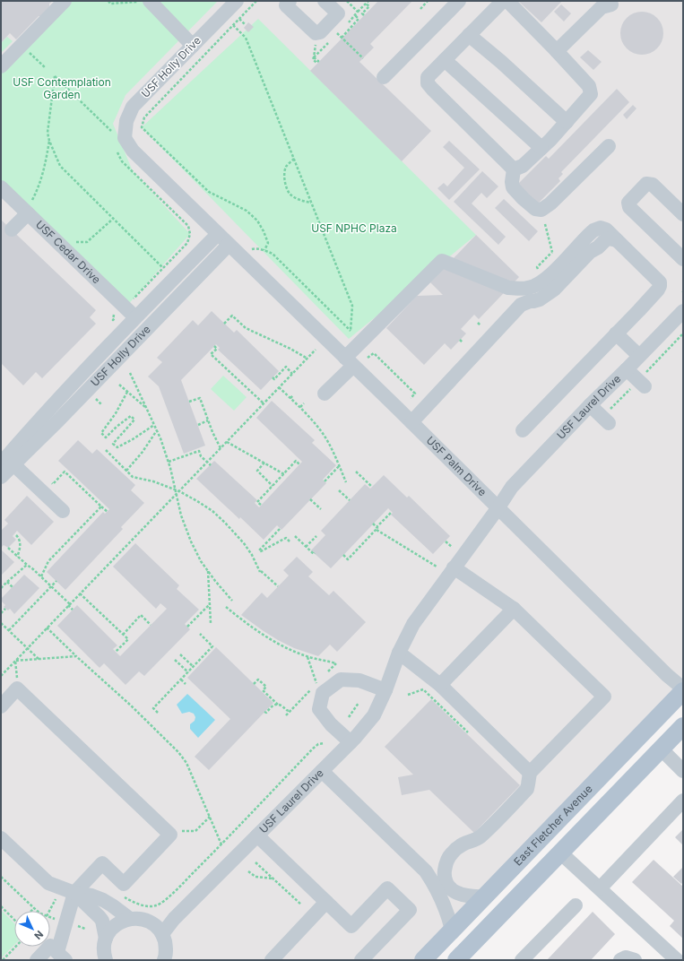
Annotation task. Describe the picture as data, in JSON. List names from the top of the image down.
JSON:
{
  "streets": {
    "main road": ["East Fletcher Avenue"],
    "street": [
      "USF Holly Drive",
      "USF Cedar Drive",
      "USF Laurel Drive",
      "USF Palm Drive"
    ]
  },
  "crossings": [
    ["USF Holly Drive", "USF Cedar Drive"],
    ["USF Holly Drive", "USF Palm Drive"],
    ["USF Laurel Drive", "USF Palm Drive"],
    ["USF Palm Drive", "East Fletcher Avenue"]
  ],
  "parks": ["USF Contemplation Garden", "USF NPHC Plaza"],
  "north": "bottom right"
}
